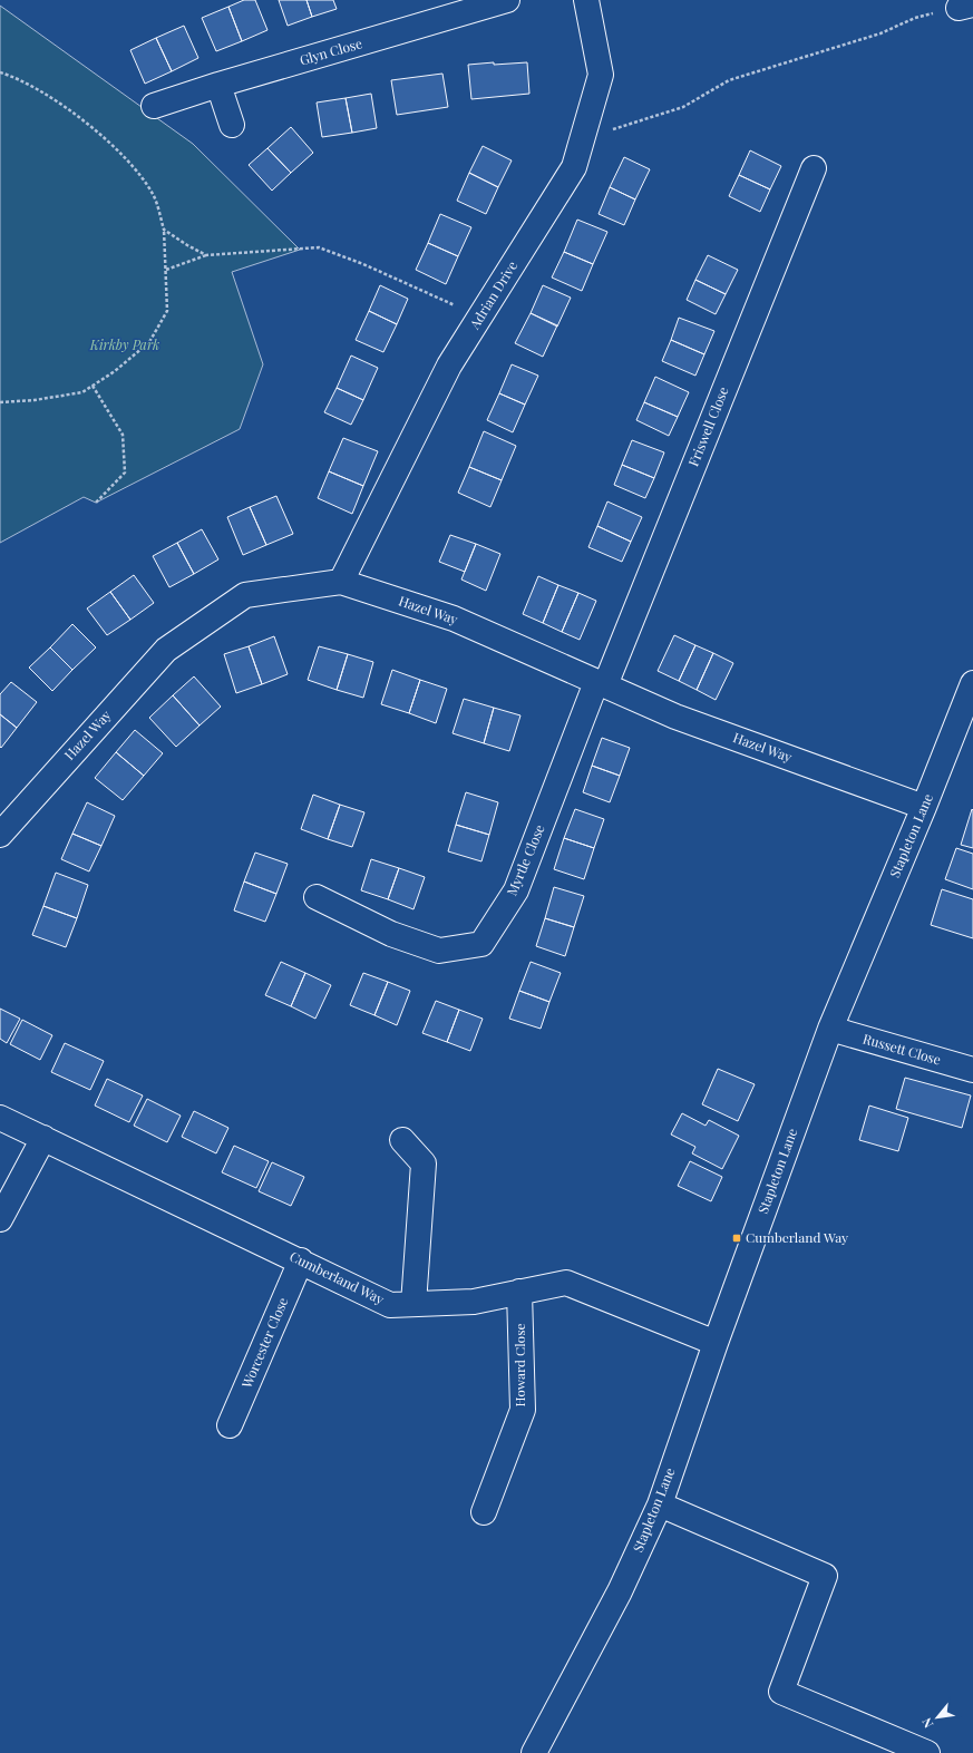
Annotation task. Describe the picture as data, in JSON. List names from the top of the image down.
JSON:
{
  "streets": {
    "street": [
      "Glyn Close",
      "Adrian Drive",
      "Friswell Close",
      "Hazel Way",
      "Stapleton Lane",
      "Myrtle Close",
      "Russett Close",
      "Cumberland Way",
      "Worcester Close",
      "Howard Close"
    ]
  },
  "crossings": [
    ["Adrian Drive", "Hazel Way"],
    ["Friswell Close", "Hazel Way"],
    ["Friswell Close", "Myrtle Close"],
    ["Hazel Way", "Stapleton Lane"],
    ["Hazel Way", "Myrtle Close"],
    ["Stapleton Lane", "Russett Close"],
    ["Stapleton Lane", "Cumberland Way"],
    ["Cumberland Way", "Worcester Close"],
    ["Cumberland Way", "Howard Close"]
  ],
  "parks": ["Kirkby Park"],
  "places": {
    "transit": ["Cumberland Way"]
  },
  "north": "bottom left"
}
